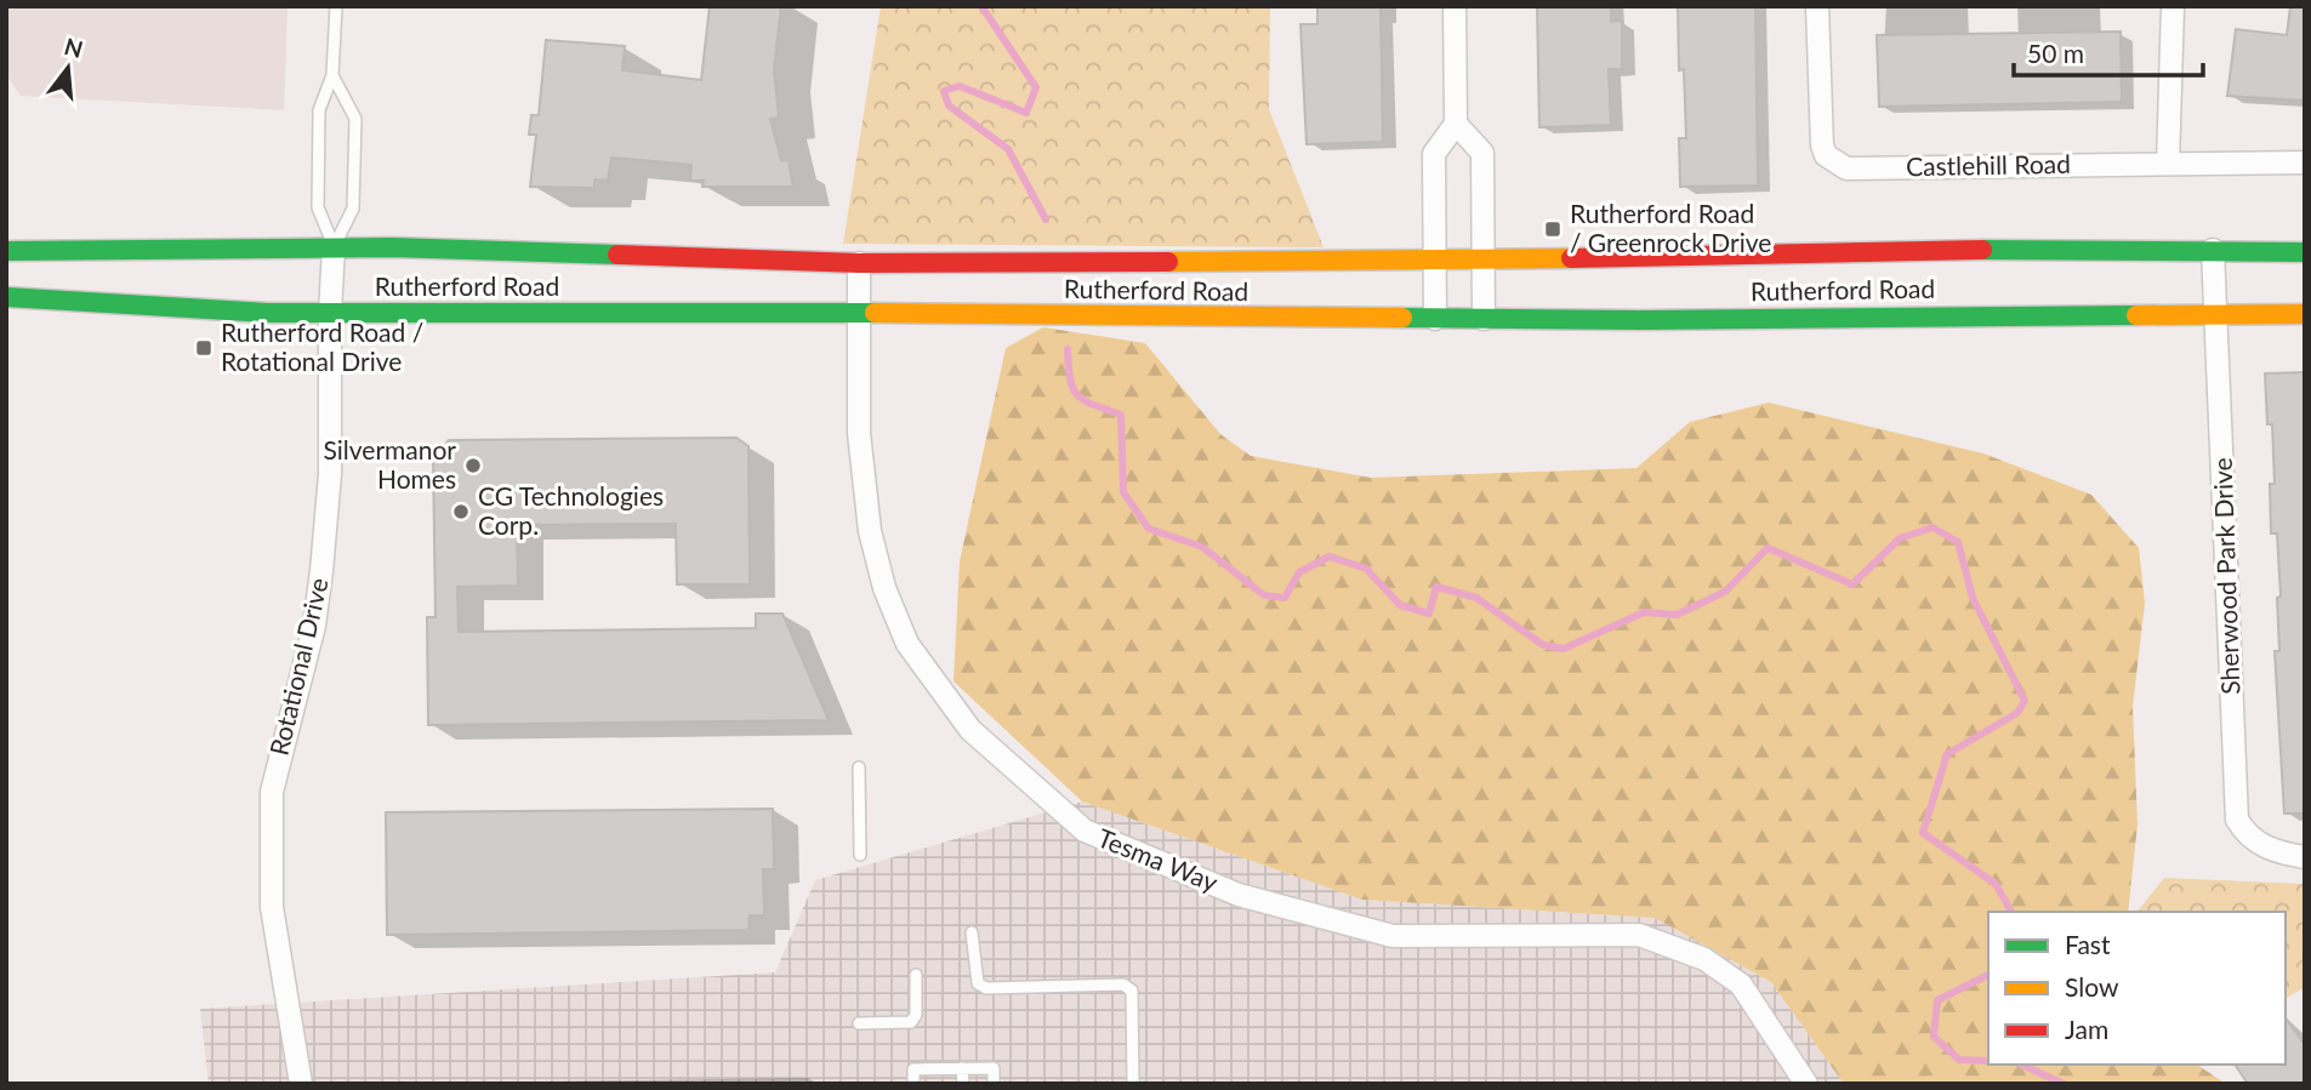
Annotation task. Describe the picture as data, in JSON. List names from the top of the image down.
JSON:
{
  "streets": {
    "main road": ["Rutherford Road"],
    "street": [
      "Castlehill Road",
      "Sherwood Park Drive",
      "Rotational Drive",
      "Tesma Way"
    ]
  },
  "crossings": [
    ["Rutherford Road", "Sherwood Park Drive"],
    ["Rutherford Road", "Rotational Drive"],
    ["Rutherford Road", "Tesma Way"]
  ],
  "places": {
    "transit": ["Rutherford Road / Greenrock Drive", "Rutherford Road / Rotational Drive"],
    "other": ["Silvermanor Homes", "CG Technologies Corp."]
  },
  "legend": ["Fast", "Slow", "Jam"],
  "scale_bar": "50 m",
  "north": "top"
}
